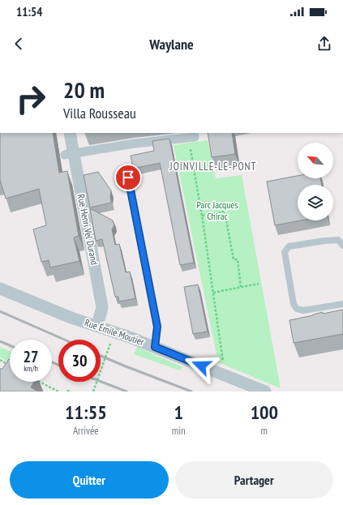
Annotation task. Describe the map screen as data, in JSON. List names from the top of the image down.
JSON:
{
  "streets": {
    "street": ["Rue Henri Vel Durand", "Rue Émile Moutier"]
  },
  "crossings": [
    ["Rue Henri Vel Durand", "Rue Émile Moutier"]
  ],
  "districts": ["JOINVILLE-LE-PONT"],
  "parks": ["Parc Jacques Chirac"],
  "north": "top left",
  "page": {
    "status": "11:54",
    "header": "Waylane",
    "turn": ["20 m", "Villa Rousseau"],
    "speed": "27 km/h",
    "limit": "30",
    "eta": [
      "11:55",
      "Arrivée",
      "1",
      "min",
      "100",
      "m"
    ],
    "buttons": ["Quitter", "Partager"]
  }
}
